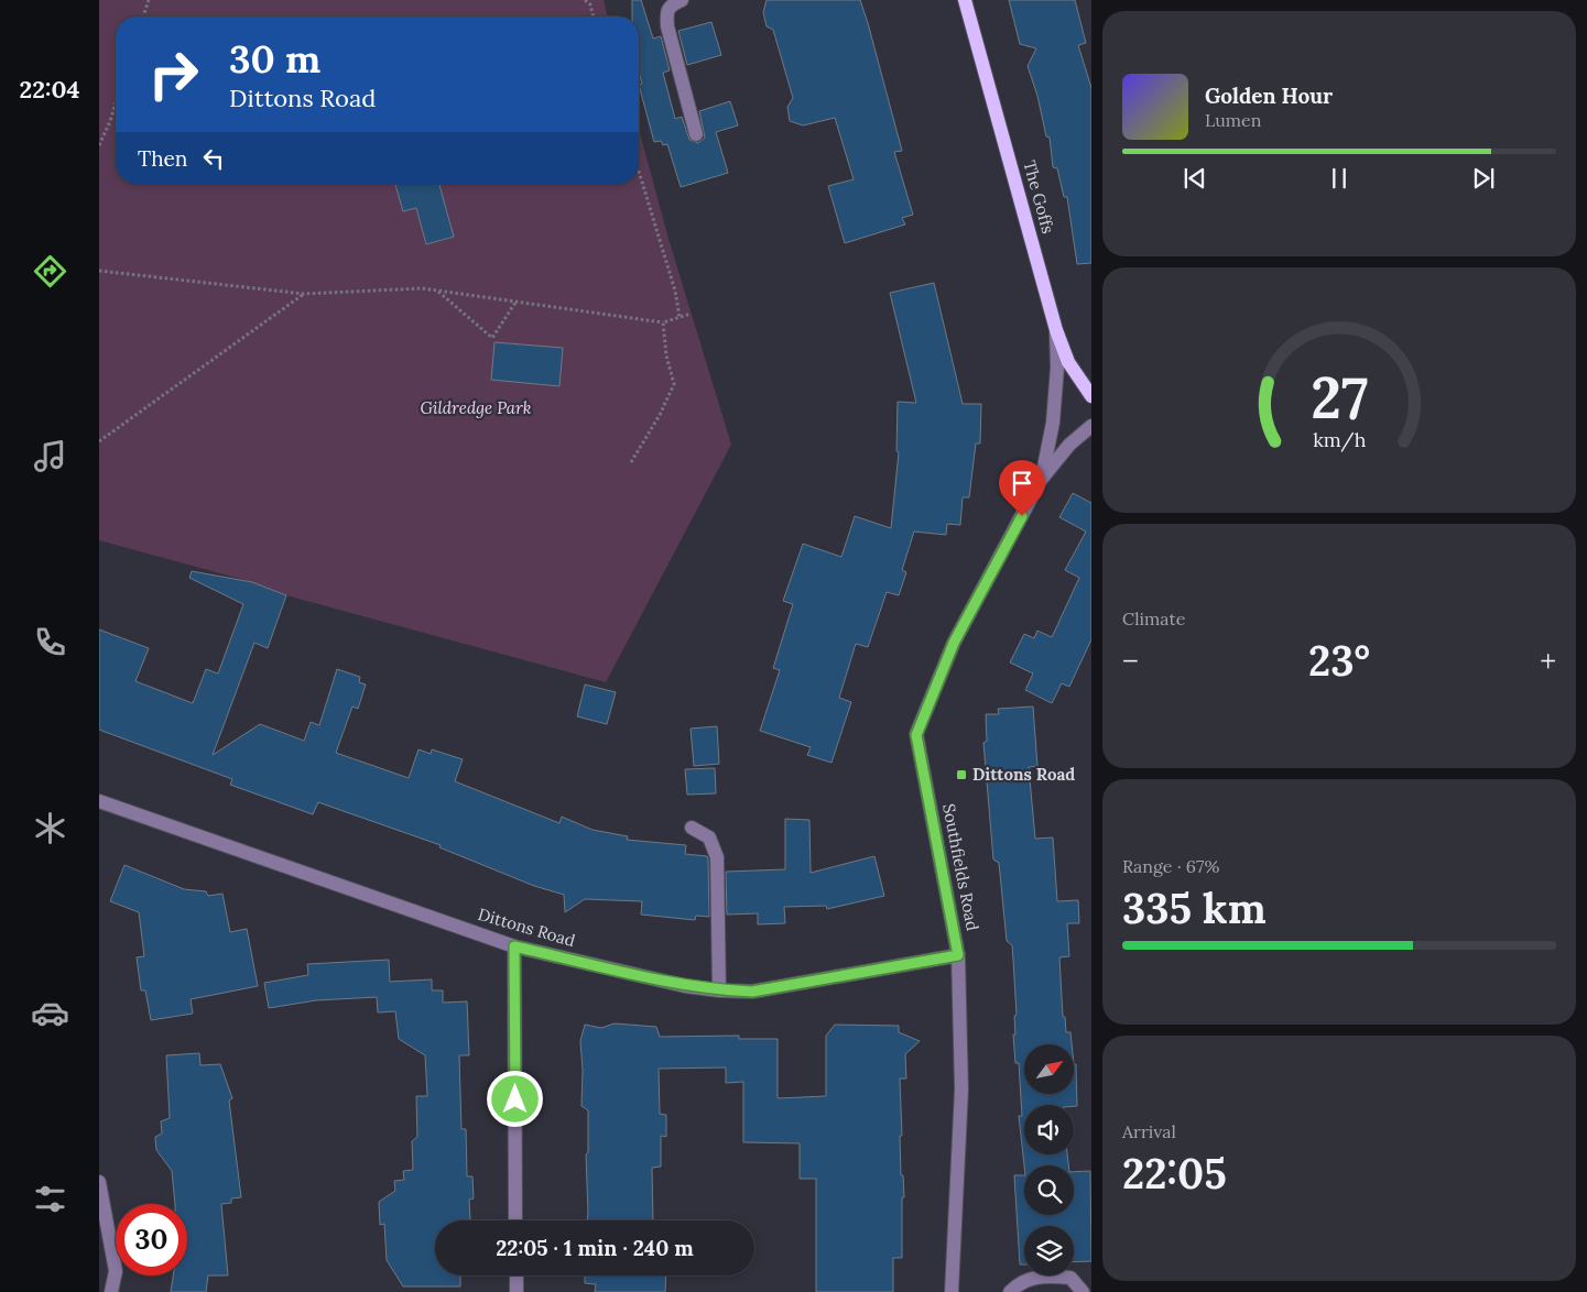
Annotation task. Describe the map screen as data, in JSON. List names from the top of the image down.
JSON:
{
  "streets": {
    "main road": ["The Goffs"],
    "street": ["Southfields Road", "Dittons Road"]
  },
  "crossings": [
    ["The Goffs", "Southfields Road"],
    ["Southfields Road", "Dittons Road"]
  ],
  "parks": ["Gildredge Park"],
  "places": {
    "transit": ["Dittons Road"]
  },
  "north": "top right",
  "page": {
    "tabs": "22:04",
    "turn": ["30 m", "Dittons Road"],
    "song": ["Golden Hour", "Lumen"],
    "then": "Then",
    "tile": [
      "Climate",
      ["Range · 67%", "335 km"],
      ["Arrival", "22:05"]
    ],
    "heat": ["−", "23°", "+"],
    "limit": "30",
    "trip": "22:05 · 1 min · 240 m",
    "gauge": ["27", "km/h"]
  }
}
